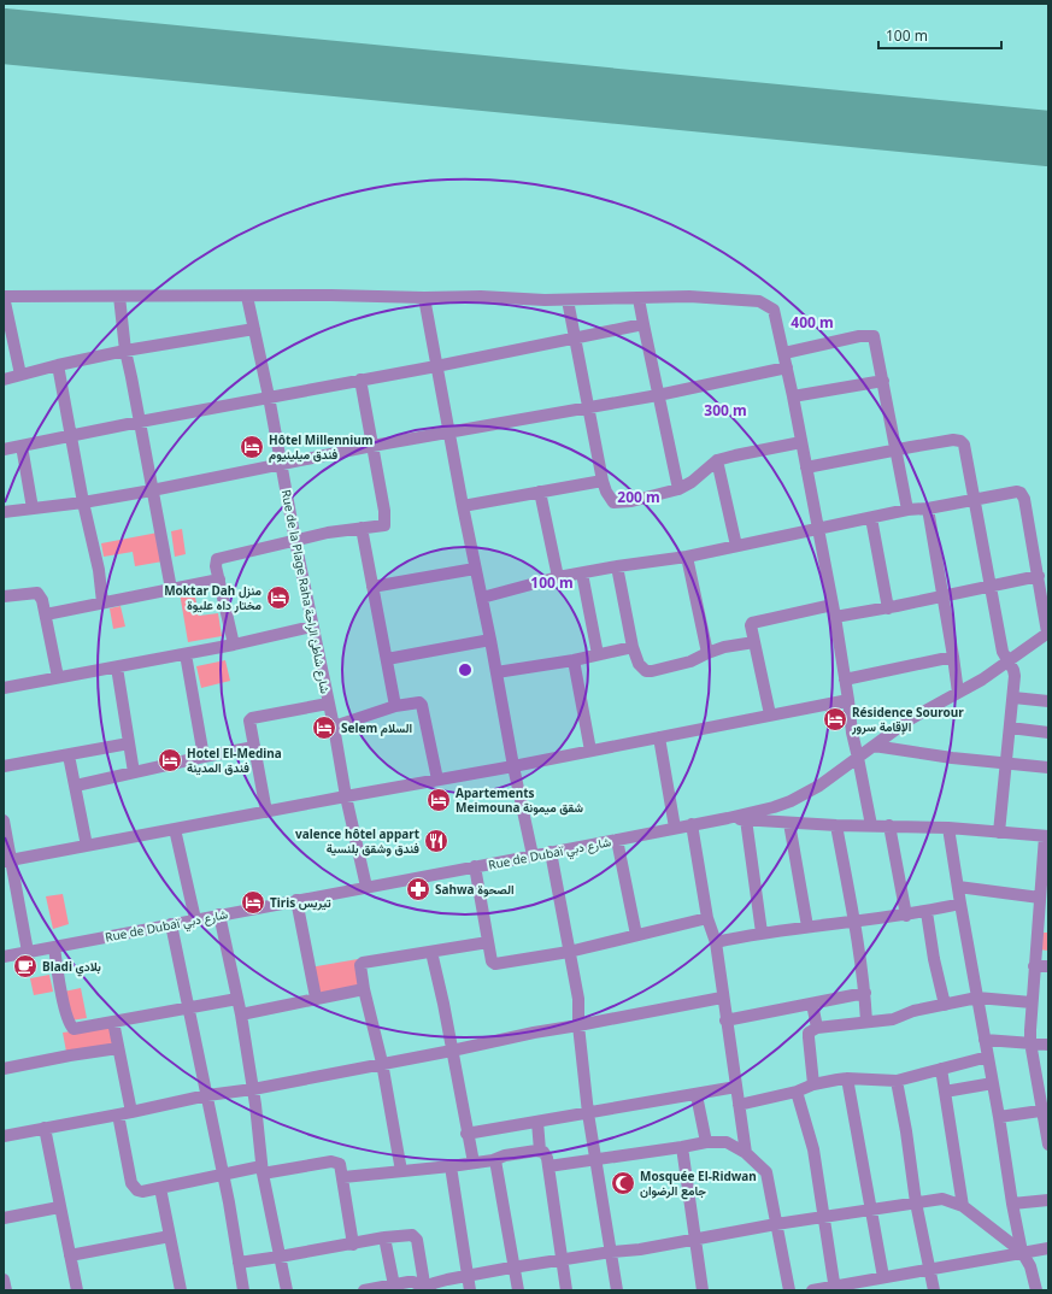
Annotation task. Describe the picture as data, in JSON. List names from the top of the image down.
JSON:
{
  "streets": {
    "street": ["Rue de la Plage Raha شارع شاطئ الراحة", "Rue de Dubaï شارع دبي"]
  },
  "crossings": [
    ["Rue de la Plage Raha شارع شاطئ الراحة", "Rue de Dubaï شارع دبي"]
  ],
  "places": {
    "hotel": [
      "Hôtel Millennium فندق ميلينيوم",
      "Moktar Dah منزل مختار داه عليوة",
      "Résidence Sourour الإقامة سرور",
      "Selem السلام",
      "Hotel El-Medina فندق المدينة",
      "Apartements Meimouna شقق ميمونة",
      "Tiris تيريس"
    ],
    "restaurant": ["valence hôtel appart فندق وشقق بلنسية"],
    "pharmacy": ["Sahwa الصحوة"],
    "cafe": ["Bladi بلادي"],
    "mosque": ["Mosquée El-Ridwan جامع الرضوان"]
  },
  "scale_bar": "100 m",
  "rings": [
    "400 m",
    "300 m",
    "200 m",
    "100 m"
  ]
}
